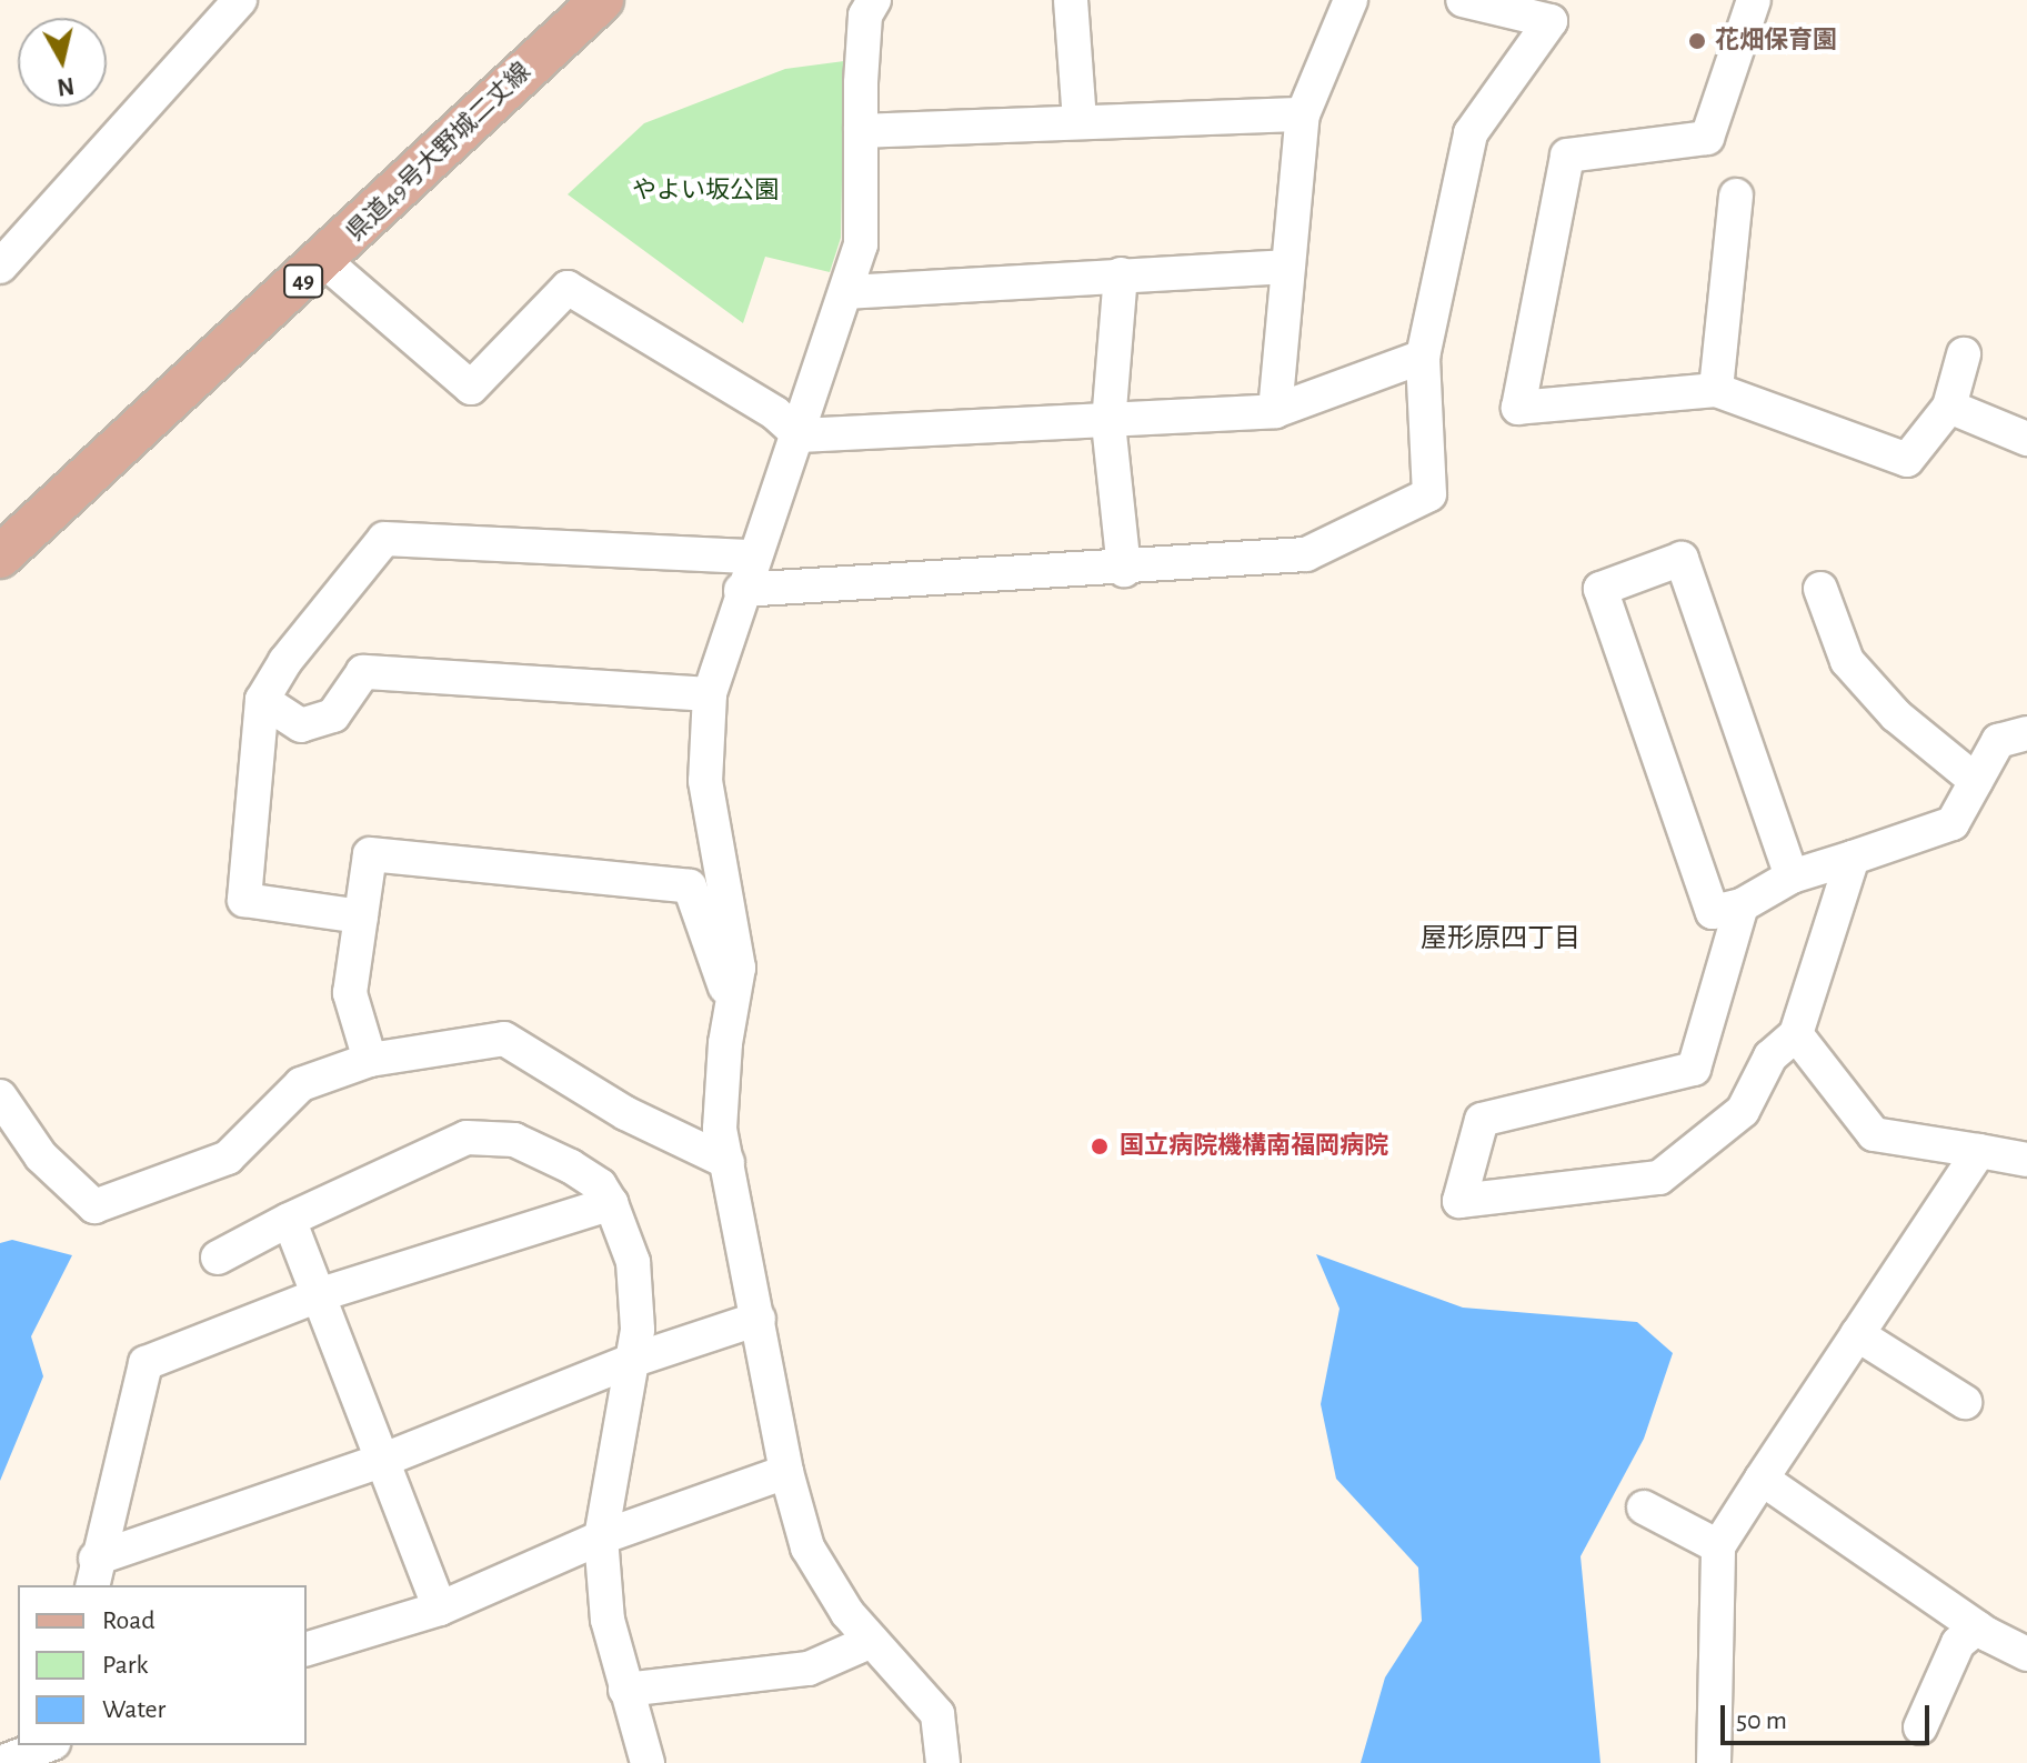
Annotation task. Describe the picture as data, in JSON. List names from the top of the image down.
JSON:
{
  "streets": {
    "main road": ["県道49号大野城二丈線", "49"]
  },
  "districts": ["屋形原四丁目"],
  "parks": ["やよい坂公園"],
  "places": ["花畑保育園", "国立病院機構南福岡病院"],
  "legend": ["Road", "Park", "Water"],
  "scale_bar": "50 m",
  "north": "bottom"
}
